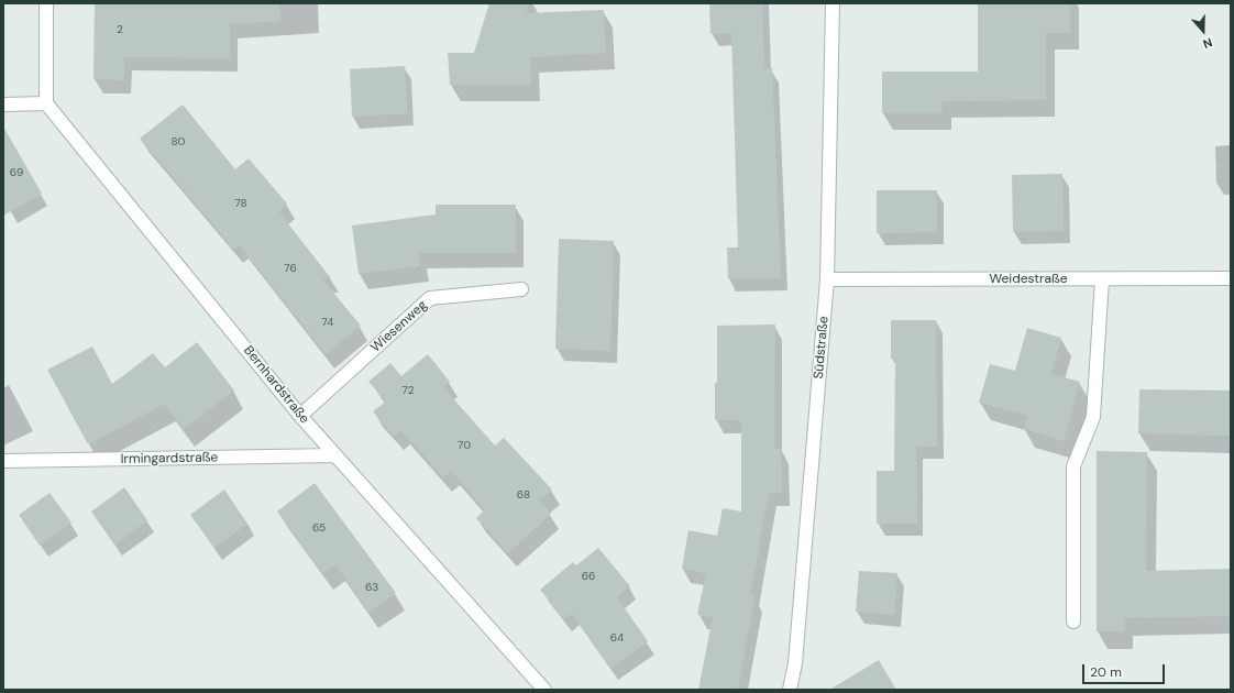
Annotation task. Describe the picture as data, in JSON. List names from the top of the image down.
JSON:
{
  "streets": {
    "street": [
      "Weidestraße",
      "Wiesenweg",
      "Südstraße",
      "Bernhardstraße",
      "Irmingardstraße"
    ]
  },
  "crossings": [
    ["Weidestraße", "Südstraße"],
    ["Wiesenweg", "Bernhardstraße"],
    ["Bernhardstraße", "Irmingardstraße"]
  ],
  "house_numbers": [
    "2",
    "80",
    "69",
    "78",
    "76",
    "74",
    "72",
    "70",
    "68",
    "65",
    "66",
    "63",
    "64"
  ],
  "scale_bar": "20 m",
  "north": "bottom"
}
